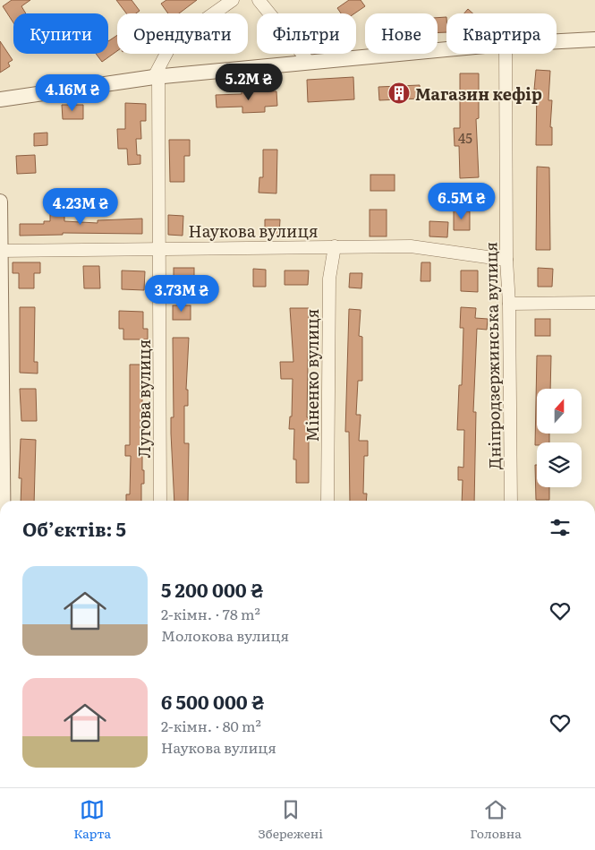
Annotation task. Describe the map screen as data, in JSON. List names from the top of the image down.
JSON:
{
  "streets": {
    "street": [
      "Наукова вулиця",
      "Дніпродзержинська вулиця",
      "Міненко вулиця",
      "Лугова вулиця"
    ]
  },
  "crossings": [
    ["Наукова вулиця", "Дніпродзержинська вулиця"],
    ["Наукова вулиця", "Міненко вулиця"],
    ["Наукова вулиця", "Лугова вулиця"]
  ],
  "places": {
    "building": ["Магазин кефір"]
  },
  "house_numbers": ["45"],
  "north": "top",
  "page": {
    "chip": [
      "Купити",
      "Орендувати",
      "Фільтри",
      "Нове",
      "Квартира"
    ],
    "price": [
      "5.2M ₴",
      "4.16M ₴",
      "6.5M ₴",
      "4.23M ₴",
      "3.73M ₴"
    ],
    "heading": "Об’єктів: 5",
    "list": [
      {
        "name": "5 200 000 ₴",
        "note": "2-кімн. · 78 m² · Молокова вулиця"
      },
      {
        "name": "6 500 000 ₴",
        "note": "2-кімн. · 80 m² · Наукова вулиця"
      }
    ],
    "tabs": ["Карта", "Збережені", "Головна"]
  }
}
